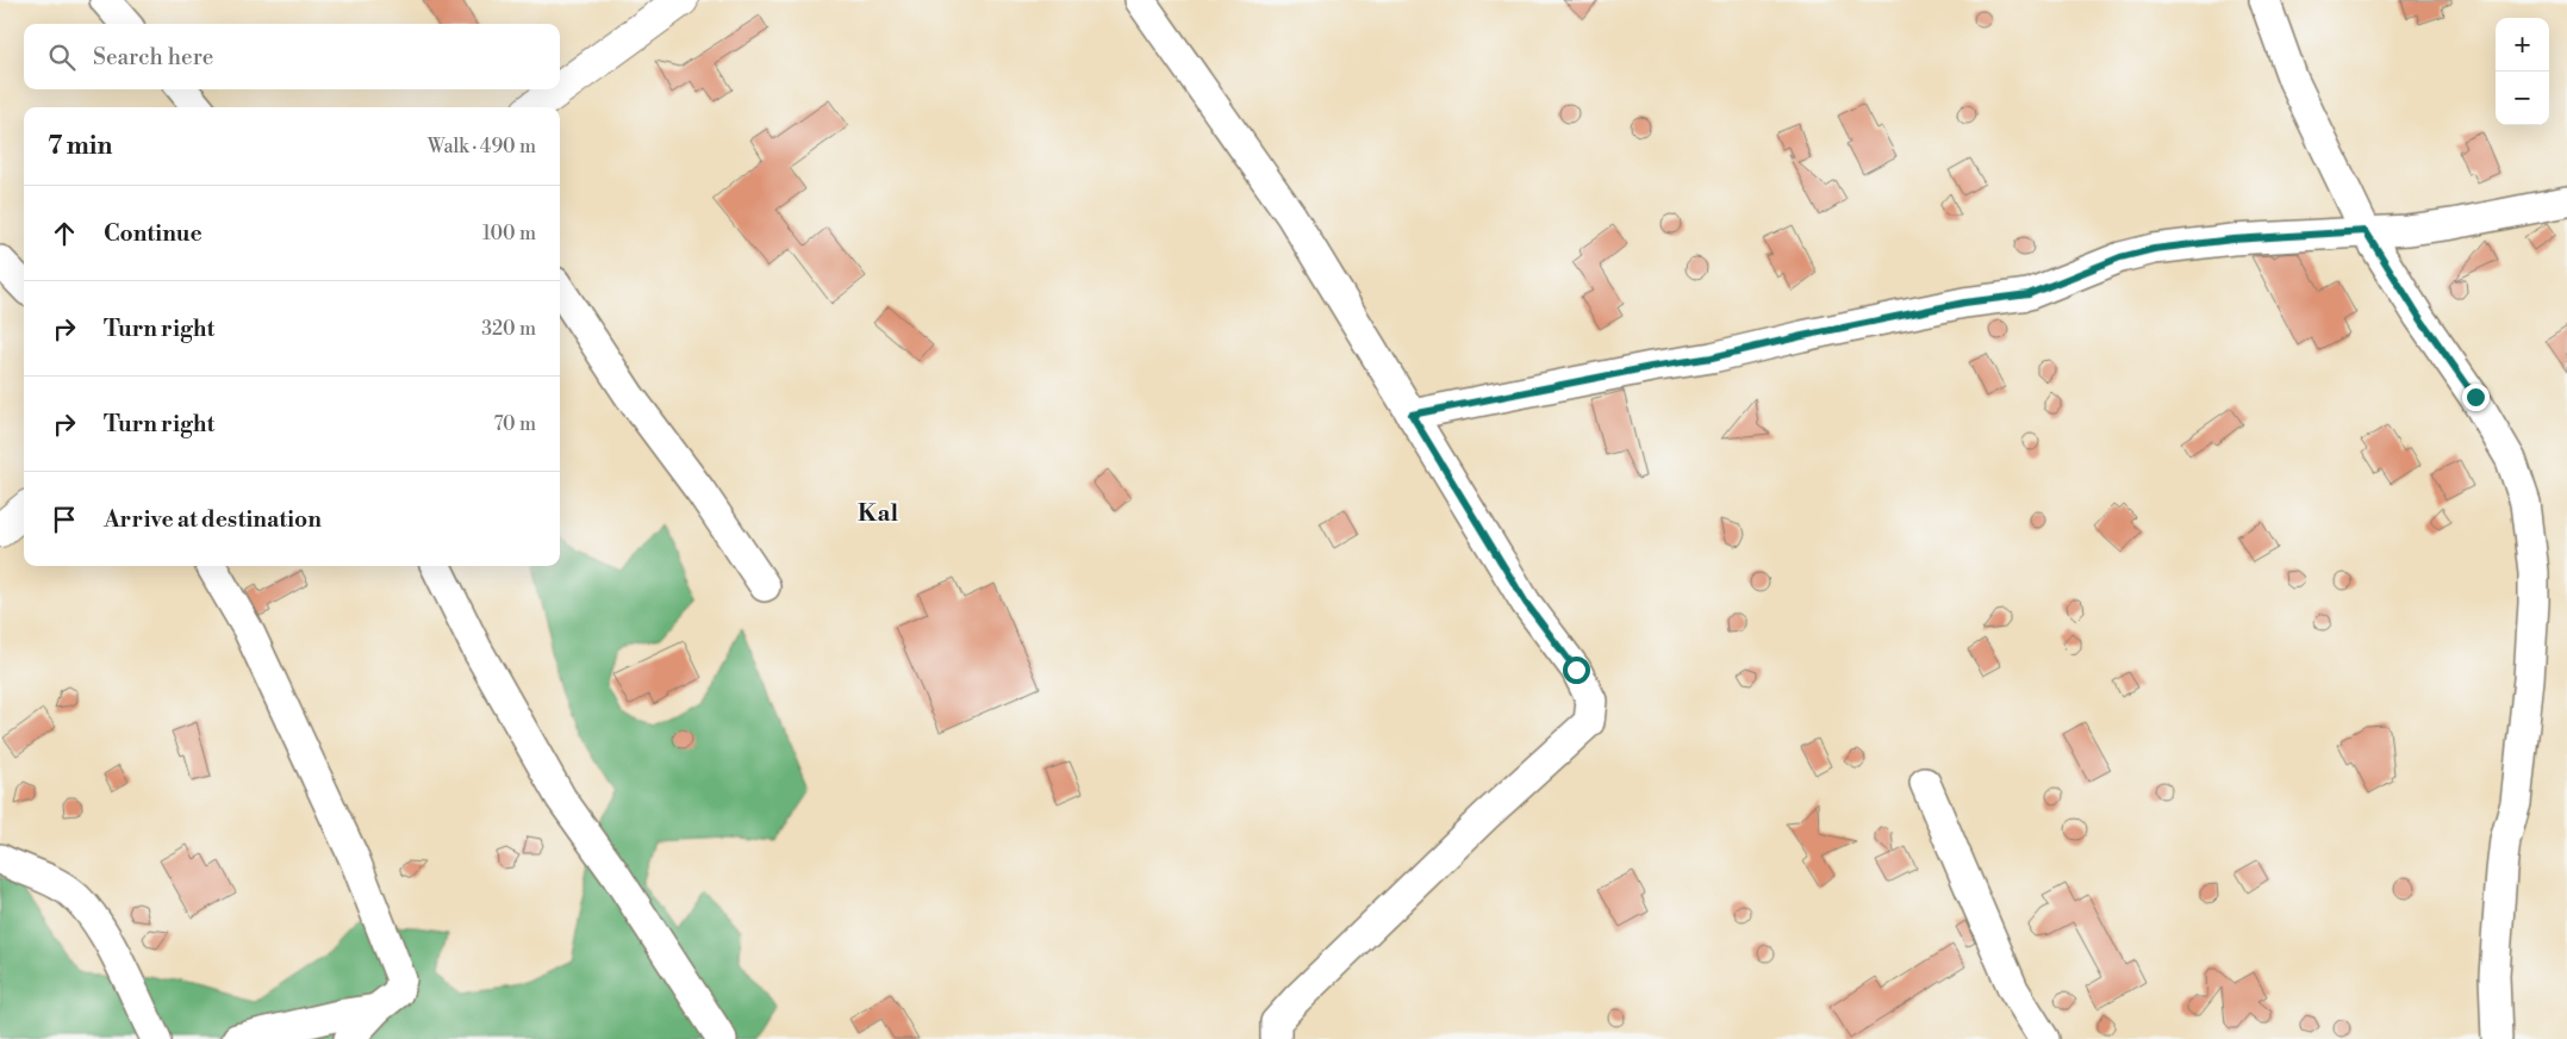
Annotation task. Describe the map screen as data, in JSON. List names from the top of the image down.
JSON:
{
  "districts": ["Kal"],
  "page": {
    "map_buttons": ["+", "−"],
    "search": "Search here",
    "heading": ["7 min", "Walk · 490 m"],
    "list": [
      ["Continue", "100 m"],
      ["Turn right", "320 m"],
      ["Turn right", "70 m"],
      "Arrive at destination"
    ]
  }
}
